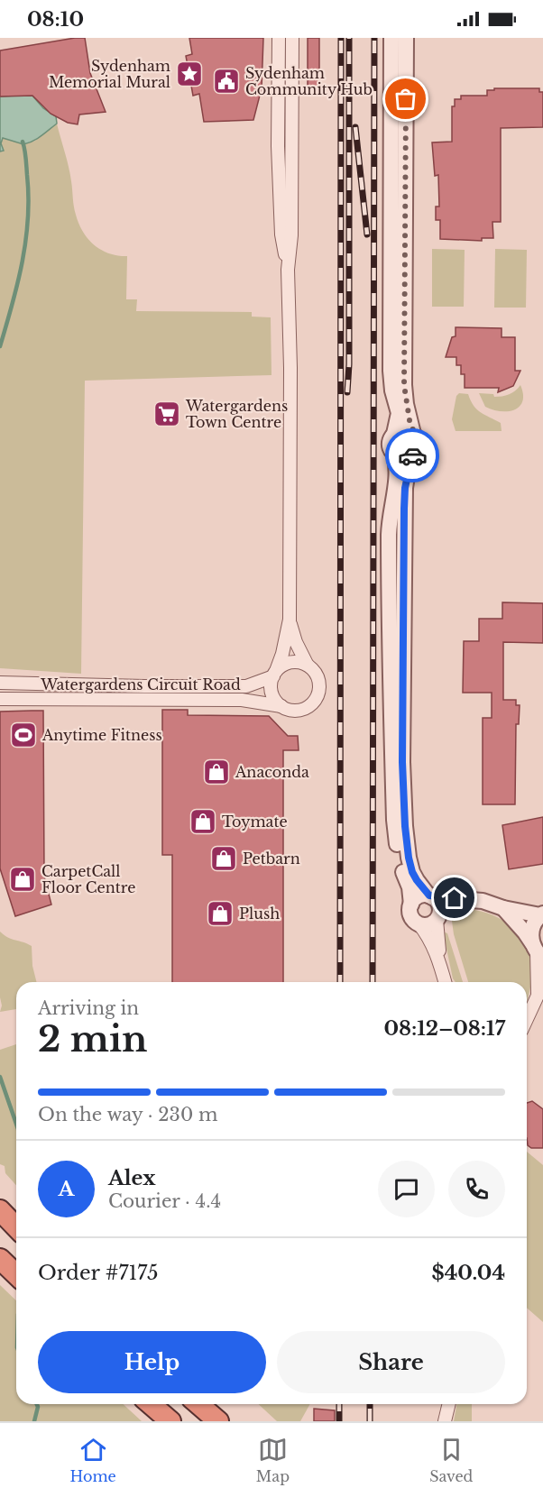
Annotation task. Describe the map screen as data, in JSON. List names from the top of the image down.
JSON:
{
  "streets": {
    "street": ["Watergardens Circuit Road"]
  },
  "places": {
    "place": ["Sydenham Memorial Mural"],
    "public building": ["Sydenham Community Hub"],
    "supermarket": ["Watergardens Town Centre"],
    "sports": ["Anytime Fitness"],
    "shop": [
      "Anaconda",
      "Toymate",
      "Petbarn",
      "CarpetCall Floor Centre",
      "Plush"
    ]
  },
  "page": {
    "status": "08:10",
    "heading": ["2 min", "Arriving in", "08:12–08:17"],
    "panel": [
      "Alex",
      "Courier · 4.4",
      "Order #7175",
      "$40.04"
    ],
    "bar": "On the way · 230 m",
    "round": "A",
    "buttons": ["Help", "Share"],
    "tabs": ["Home", "Map", "Saved"]
  }
}
